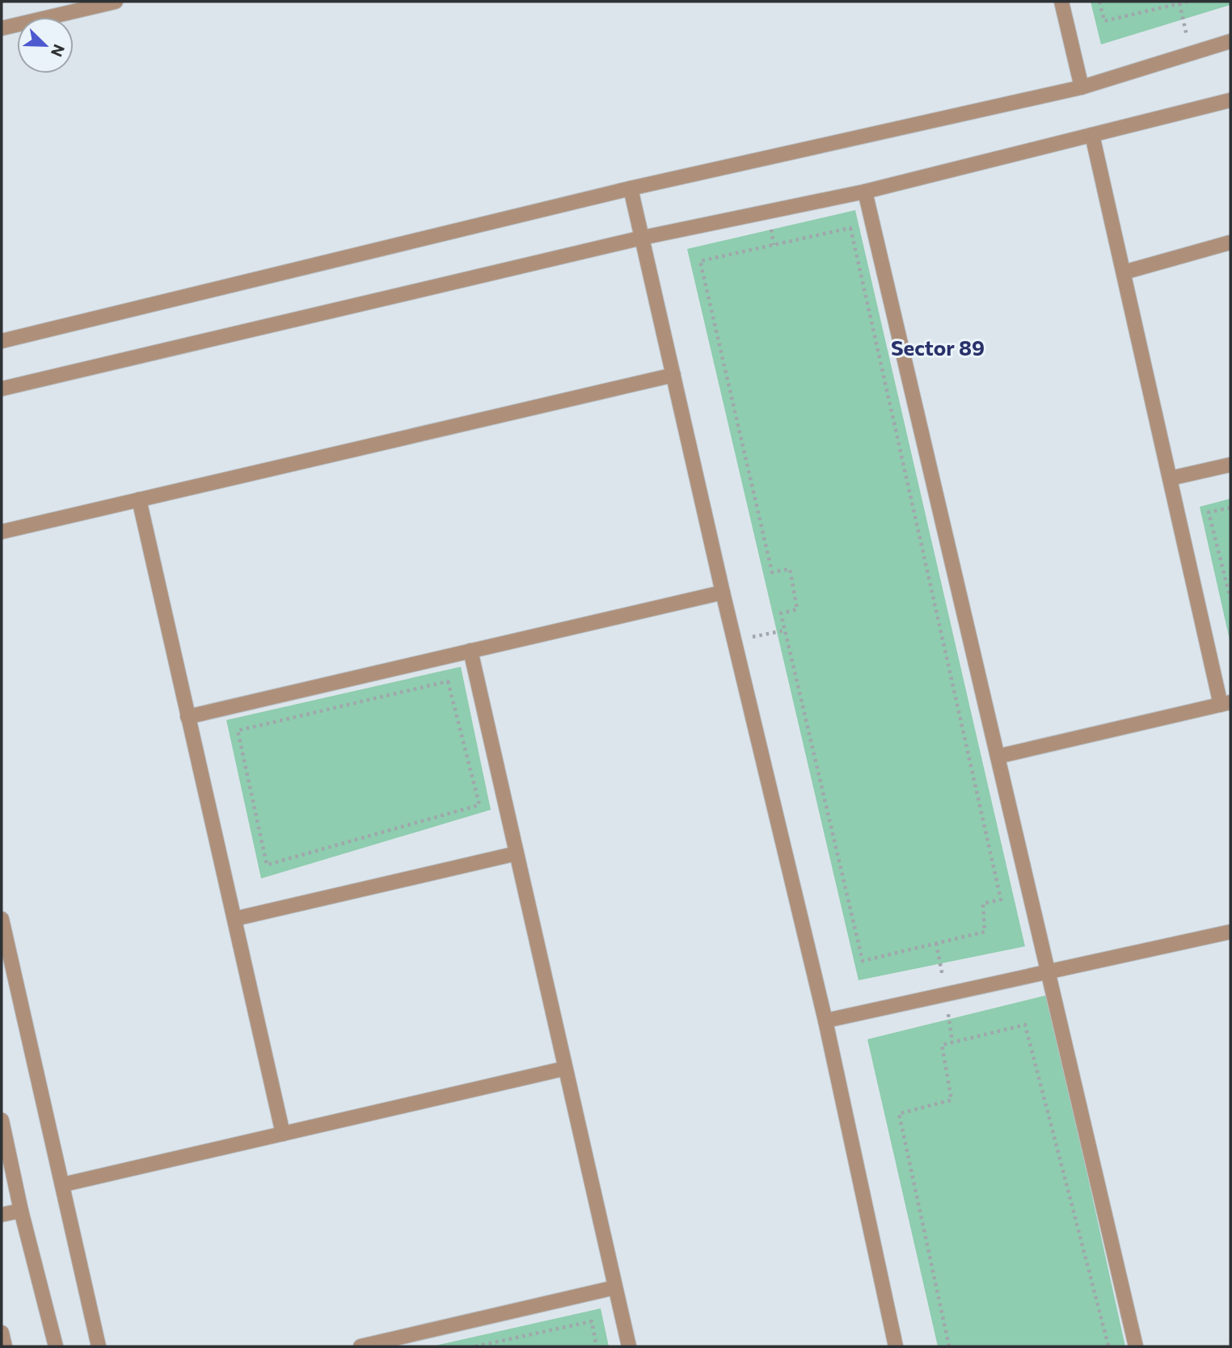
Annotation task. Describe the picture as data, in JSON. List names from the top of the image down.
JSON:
{
  "districts": ["Sector 89"],
  "north": "bottom right"
}
